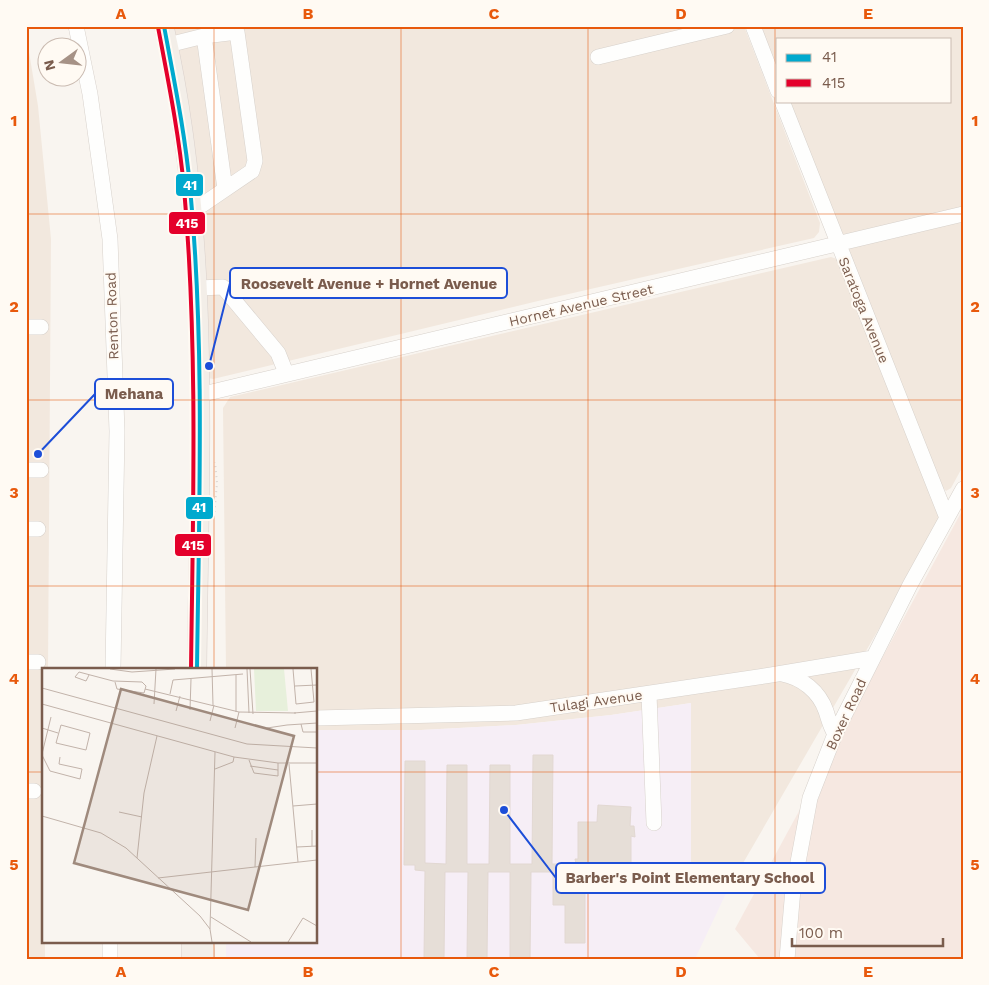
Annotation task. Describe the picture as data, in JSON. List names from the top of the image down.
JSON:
{
  "streets": {
    "street": [
      "Hornet Avenue Street",
      "Saratoga Avenue",
      "Renton Road",
      "Tulagi Avenue",
      "Boxer Road"
    ]
  },
  "crossings": [
    ["Hornet Avenue Street", "Saratoga Avenue"],
    ["Saratoga Avenue", "Boxer Road"],
    ["Tulagi Avenue", "Boxer Road"]
  ],
  "places": ["Roosevelt Avenue + Hornet Avenue", "Mehana", "Barber's Point Elementary School"],
  "lines": ["transit line 41", "transit line 415"],
  "legend": ["41", "415"],
  "scale_bar": "100 m",
  "north": "left",
  "grid": {
    "columns": [
      "A",
      "B",
      "C",
      "D",
      "E"
    ],
    "rows": [
      "1",
      "2",
      "3",
      "4",
      "5"
    ]
  }
}
